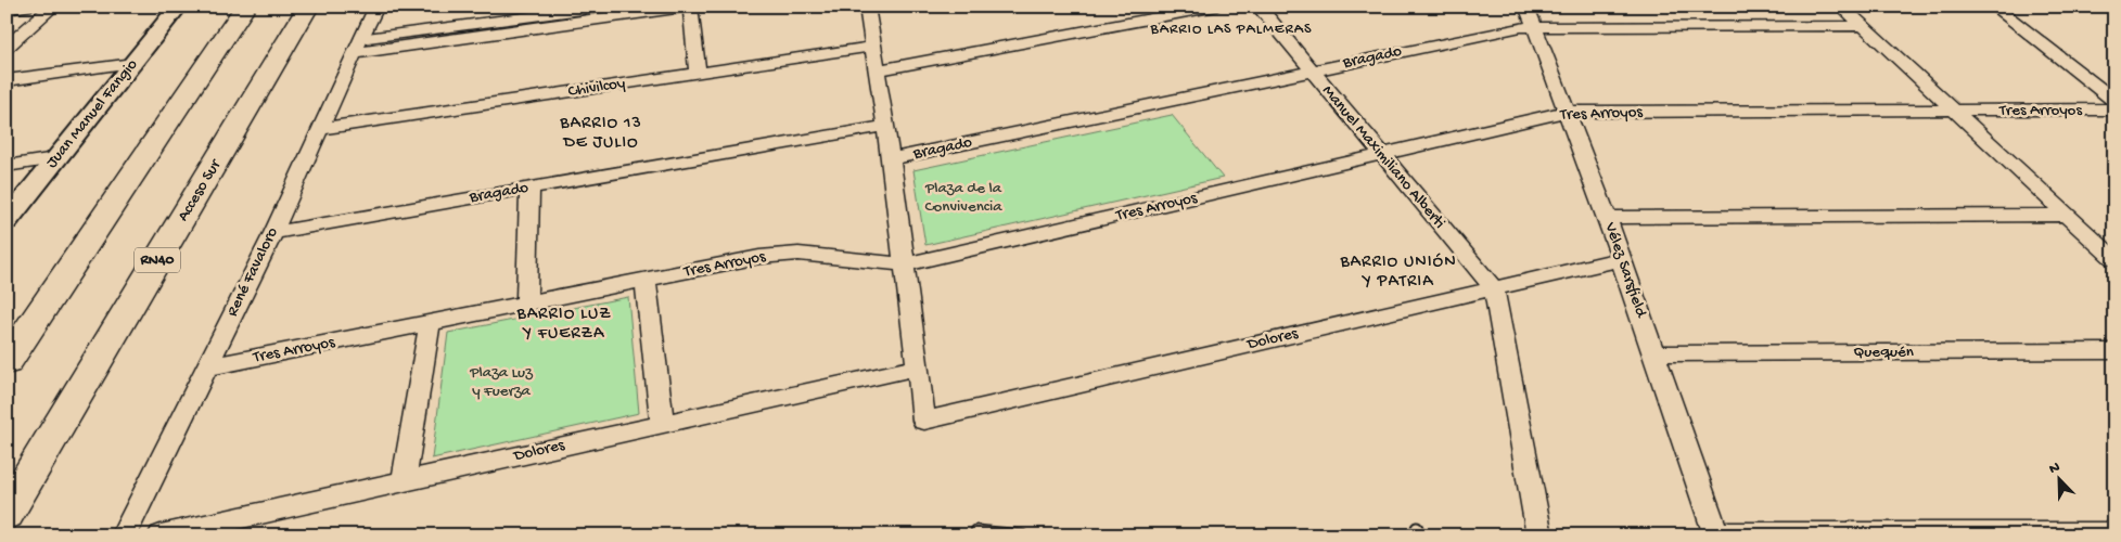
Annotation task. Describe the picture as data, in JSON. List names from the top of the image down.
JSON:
{
  "streets": {
    "highway": ["Acceso Sur", "RN40"],
    "street": [
      "Bragado",
      "Chivilcoy",
      "Tres Arroyos",
      "Juan Manuel Fangio",
      "Manuel Maximiliano Alberti",
      "Vélez Sarsfield",
      "René Favaloro",
      "Dolores",
      "Quequén"
    ]
  },
  "crossings": [
    ["Bragado", "Manuel Maximiliano Alberti"],
    ["Bragado", "Vélez Sarsfield"],
    ["Bragado", "René Favaloro"],
    ["Chivilcoy", "René Favaloro"],
    ["Tres Arroyos", "Manuel Maximiliano Alberti"],
    ["Tres Arroyos", "Vélez Sarsfield"],
    ["Tres Arroyos", "René Favaloro"],
    ["Manuel Maximiliano Alberti", "Dolores"],
    ["Vélez Sarsfield", "Dolores"],
    ["Vélez Sarsfield", "Quequén"]
  ],
  "districts": [
    "BARRIO LAS PALMERAS",
    "BARRIO 13 DE JULIO",
    "BARRIO UNIÓN Y PATRIA",
    "BARRIO LUZ Y FUERZA"
  ],
  "parks": ["Plaza de la Convivencia", "Plaza Luz y Fuerza"],
  "north": "top left"
}
